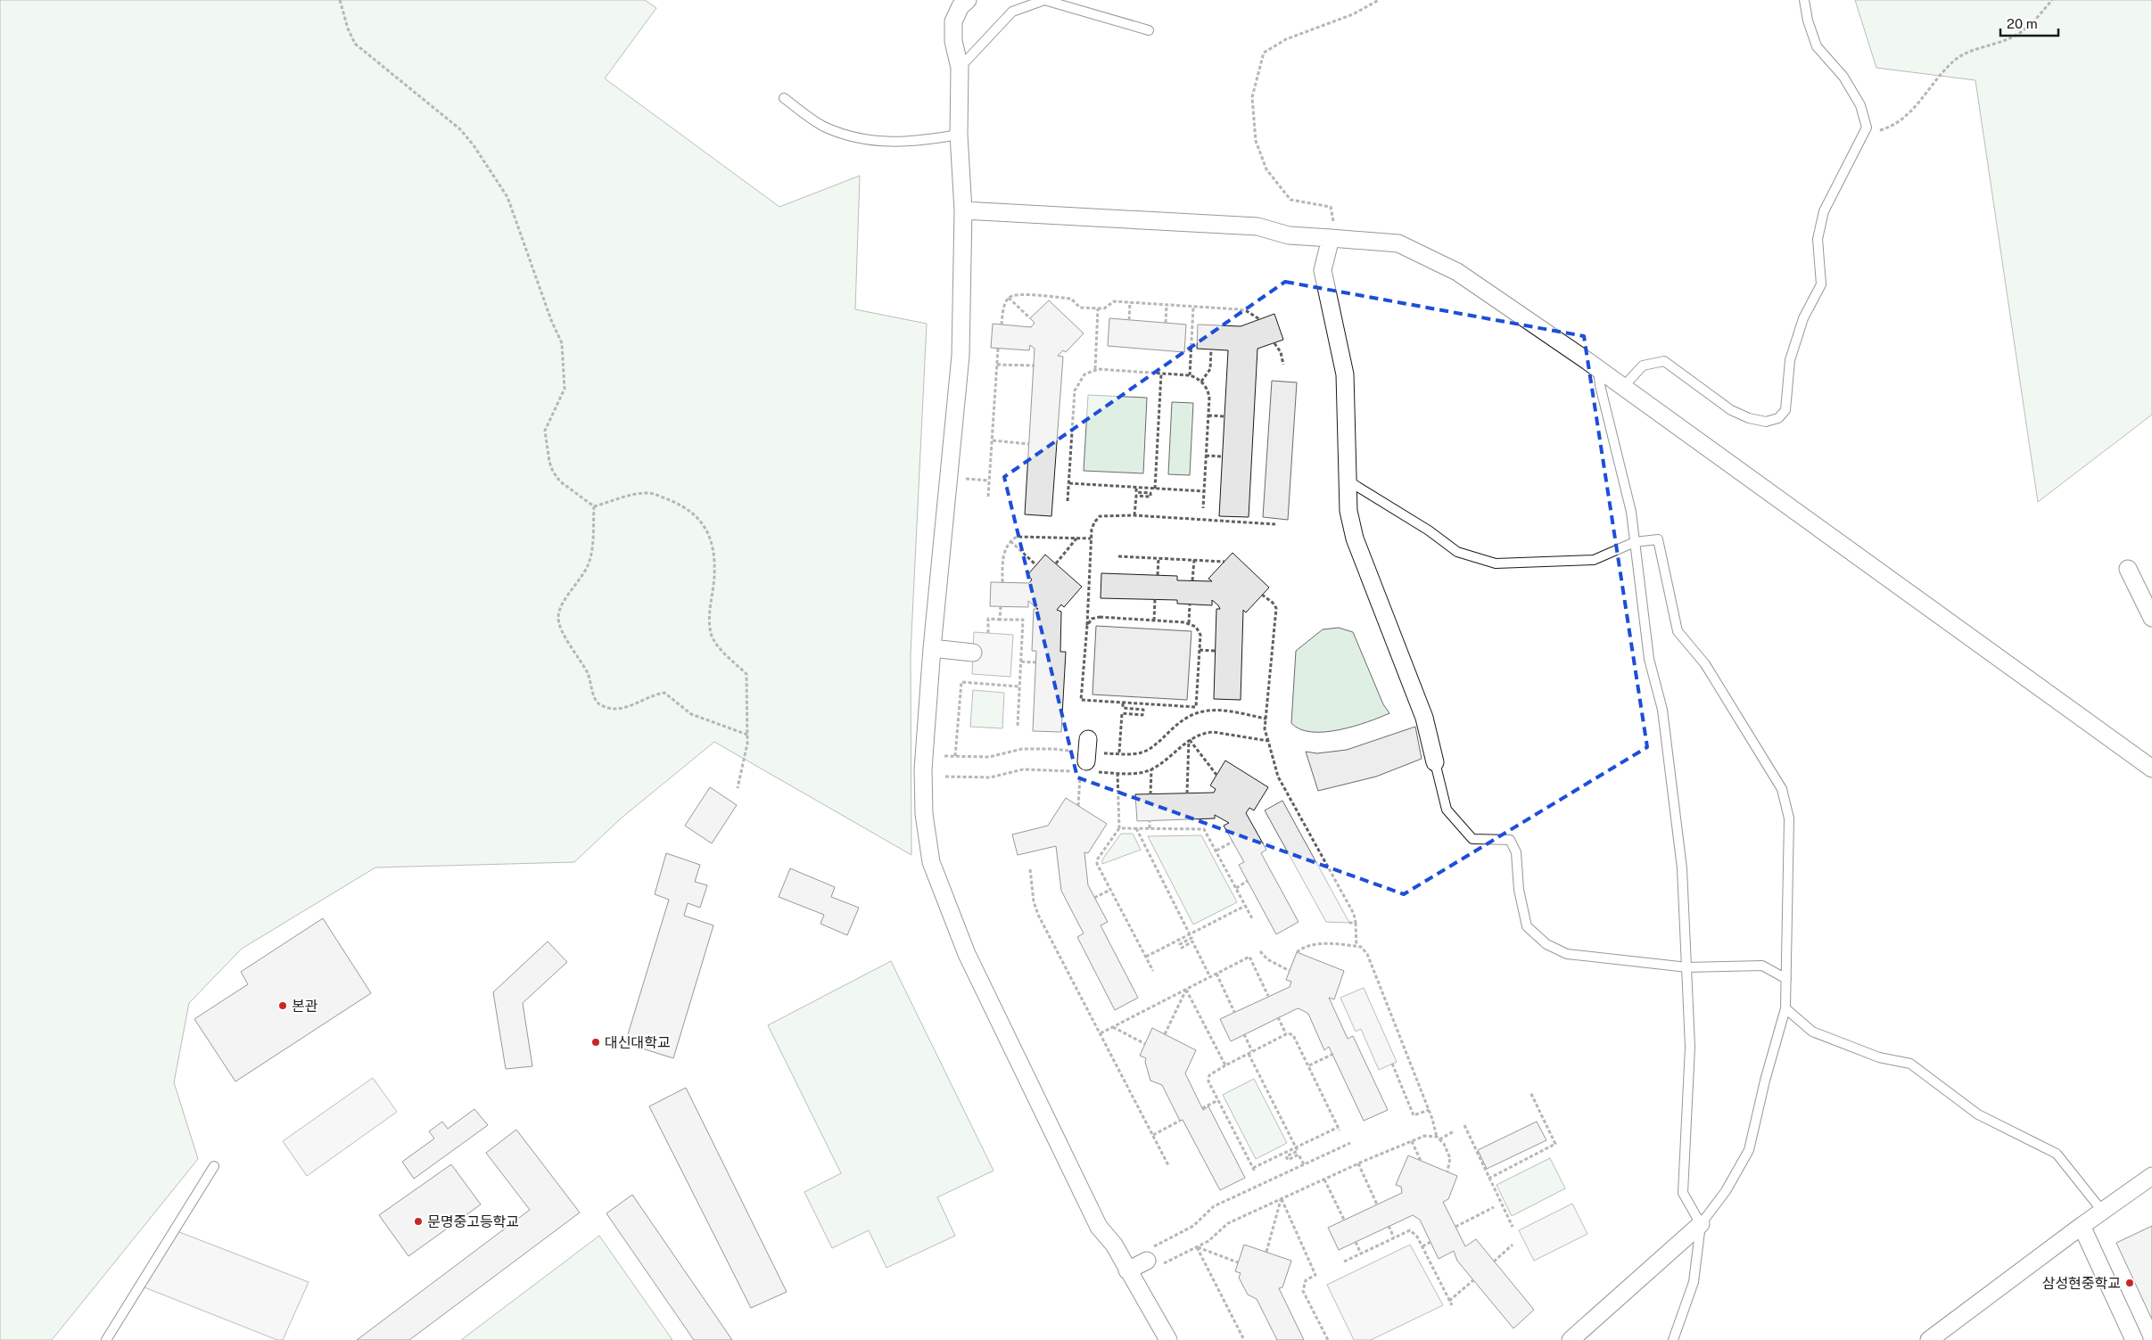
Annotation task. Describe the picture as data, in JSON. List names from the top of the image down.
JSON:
{
  "places": [
    "본관",
    "대신대학교",
    "문명중고등학교",
    "삼성현중학교"
  ],
  "scale_bar": "20 m"
}
